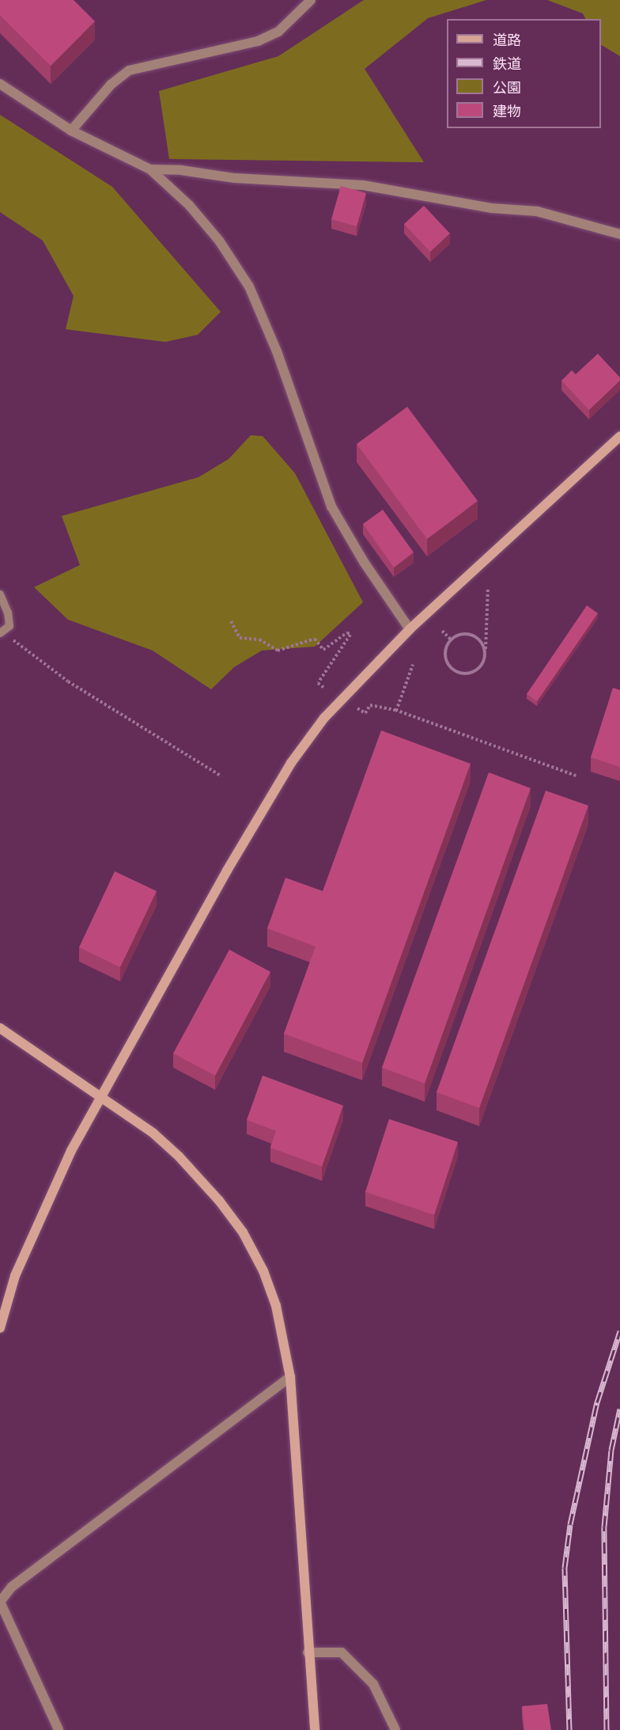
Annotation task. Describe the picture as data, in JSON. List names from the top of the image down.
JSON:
{
  "legend": [
    "道路",
    "鉄道",
    "公園",
    "建物"
  ]
}
